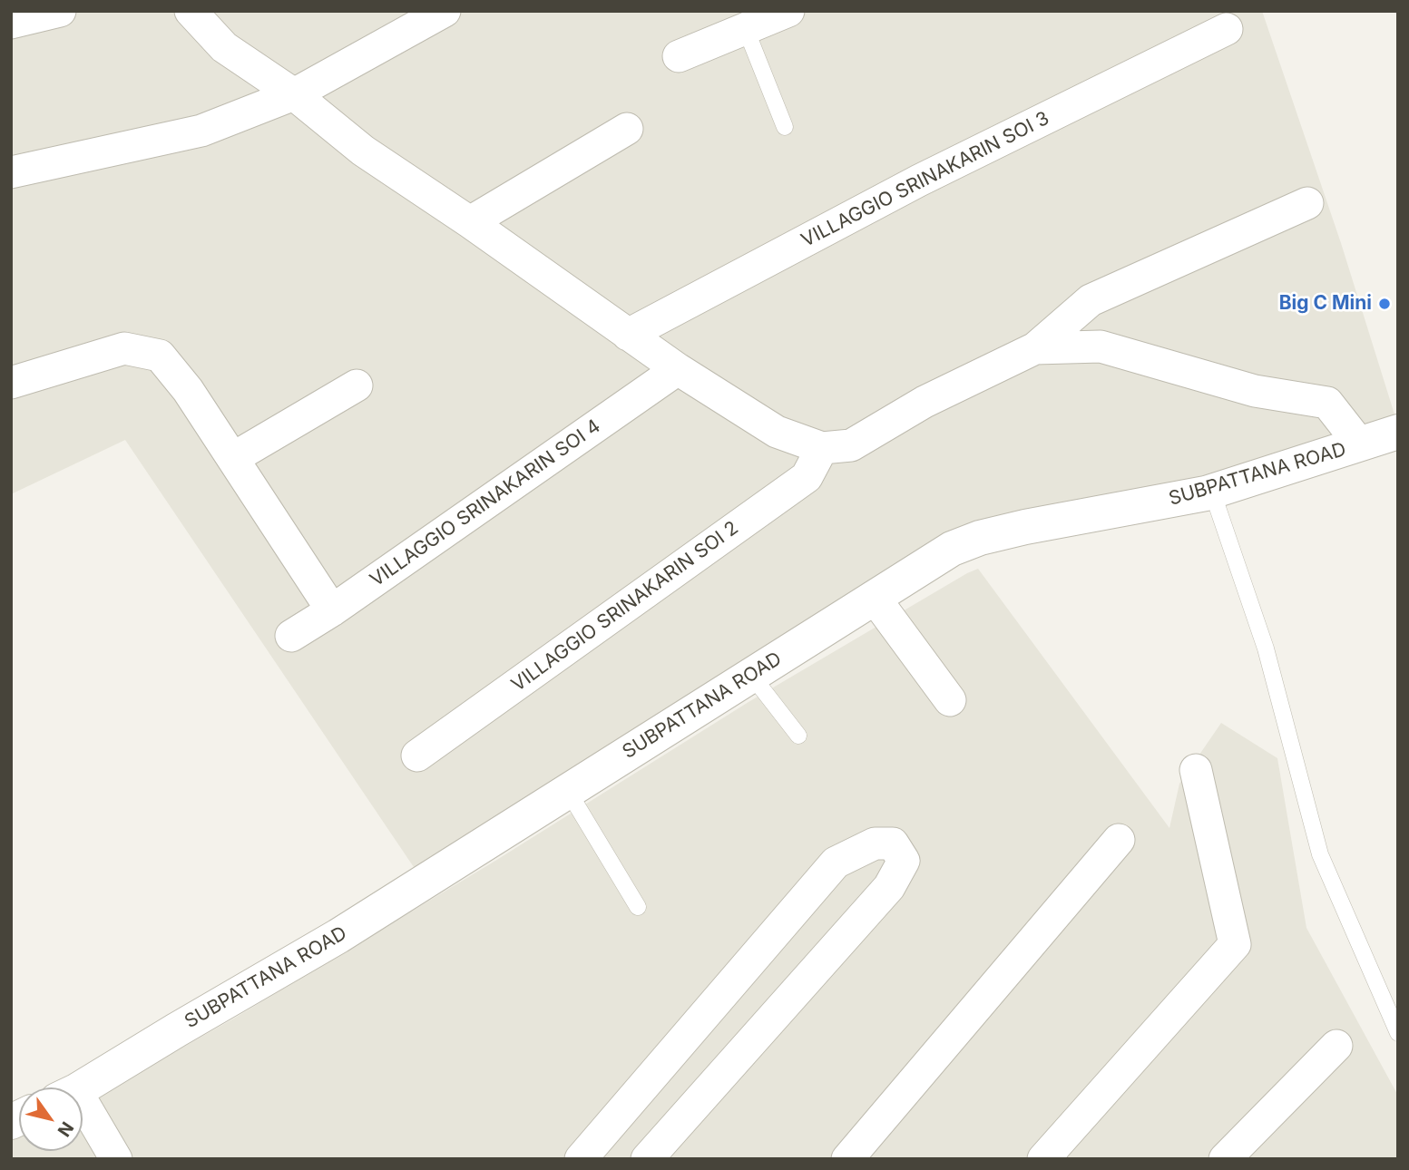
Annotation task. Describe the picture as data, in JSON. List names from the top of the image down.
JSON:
{
  "streets": {
    "street": [
      "VILLAGGIO SRINAKARIN SOI 3",
      "SUBPATTANA ROAD",
      "VILLAGGIO SRINAKARIN SOI 4",
      "VILLAGGIO SRINAKARIN SOI 2"
    ]
  },
  "places": ["Big C Mini"],
  "north": "bottom right"
}
